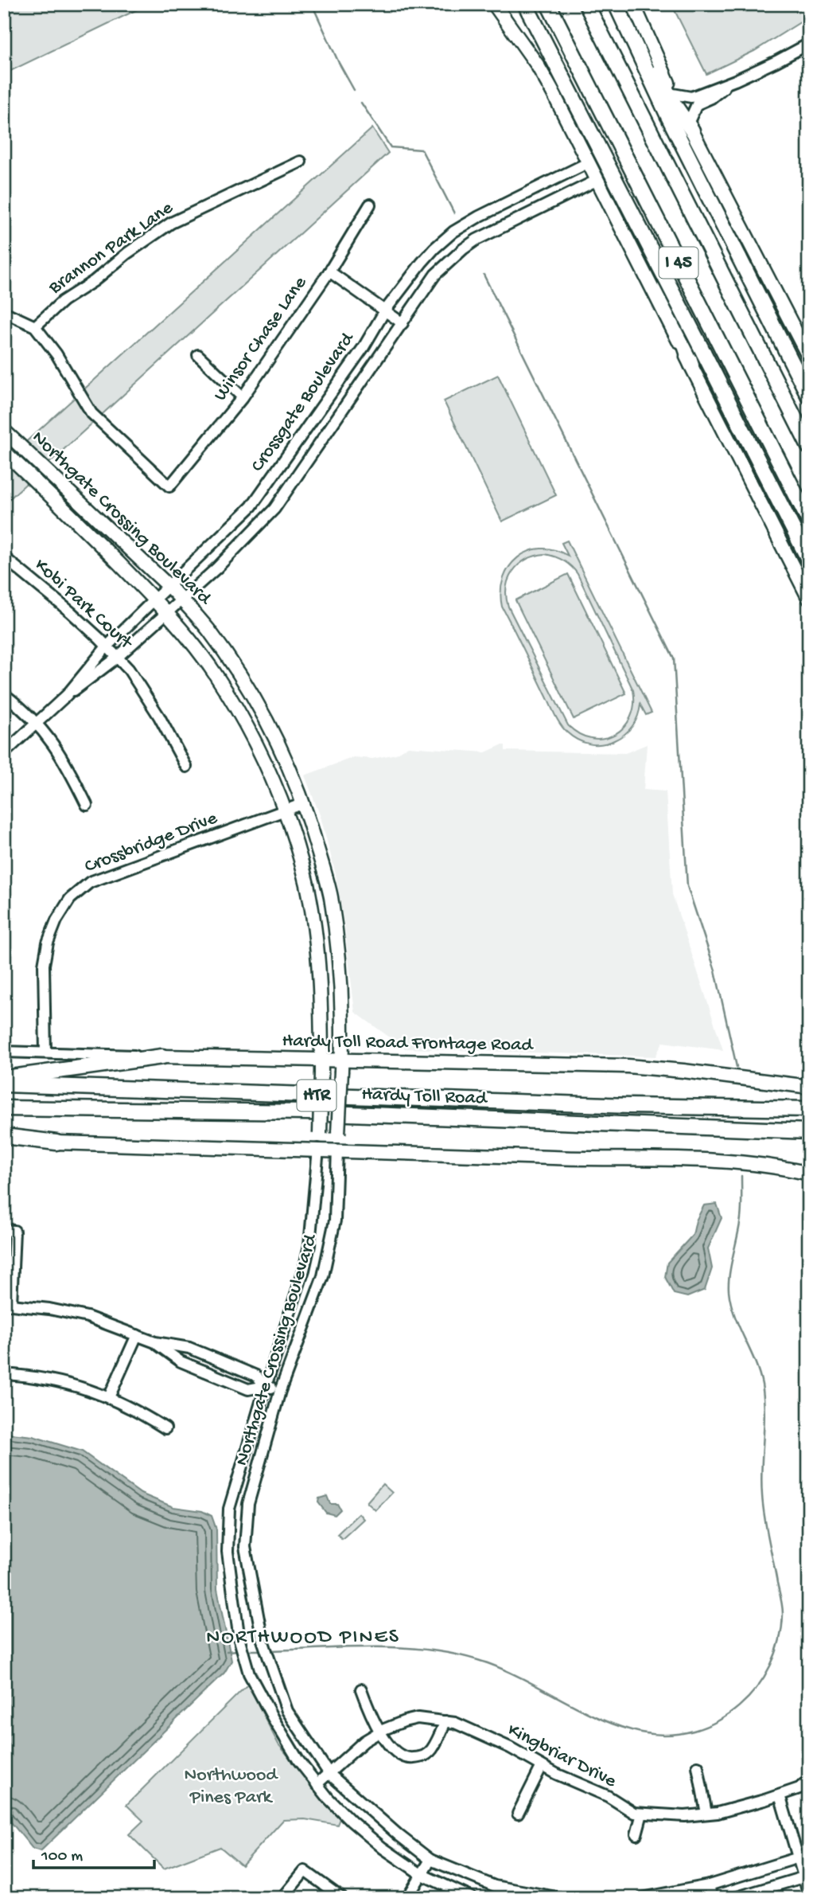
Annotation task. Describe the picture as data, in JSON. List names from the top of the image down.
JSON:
{
  "streets": {
    "highway": ["I 45", "HTR", "Hardy Toll Road"],
    "main road": ["Northgate Crossing Boulevard", "Hardy Toll Road Frontage Road"],
    "street": [
      "Brannon Park Lane",
      "Winsor Chase Lane",
      "Crossgate Boulevard",
      "Kobi Park Court",
      "Crossbridge Drive",
      "Kingbriar Drive"
    ]
  },
  "crossings": [
    ["Brannon Park Lane", "Winsor Chase Lane"],
    ["Crossgate Boulevard", "Northgate Crossing Boulevard"],
    ["Crossgate Boulevard", "Kobi Park Court"],
    ["Northgate Crossing Boulevard", "Crossbridge Drive"],
    ["Northgate Crossing Boulevard", "Hardy Toll Road Frontage Road"],
    ["Northgate Crossing Boulevard", "Kingbriar Drive"],
    ["Crossbridge Drive", "Hardy Toll Road Frontage Road"]
  ],
  "districts": ["NORTHWOOD PINES"],
  "parks": ["Northwood Pines Park"],
  "scale_bar": "100 m"
}
